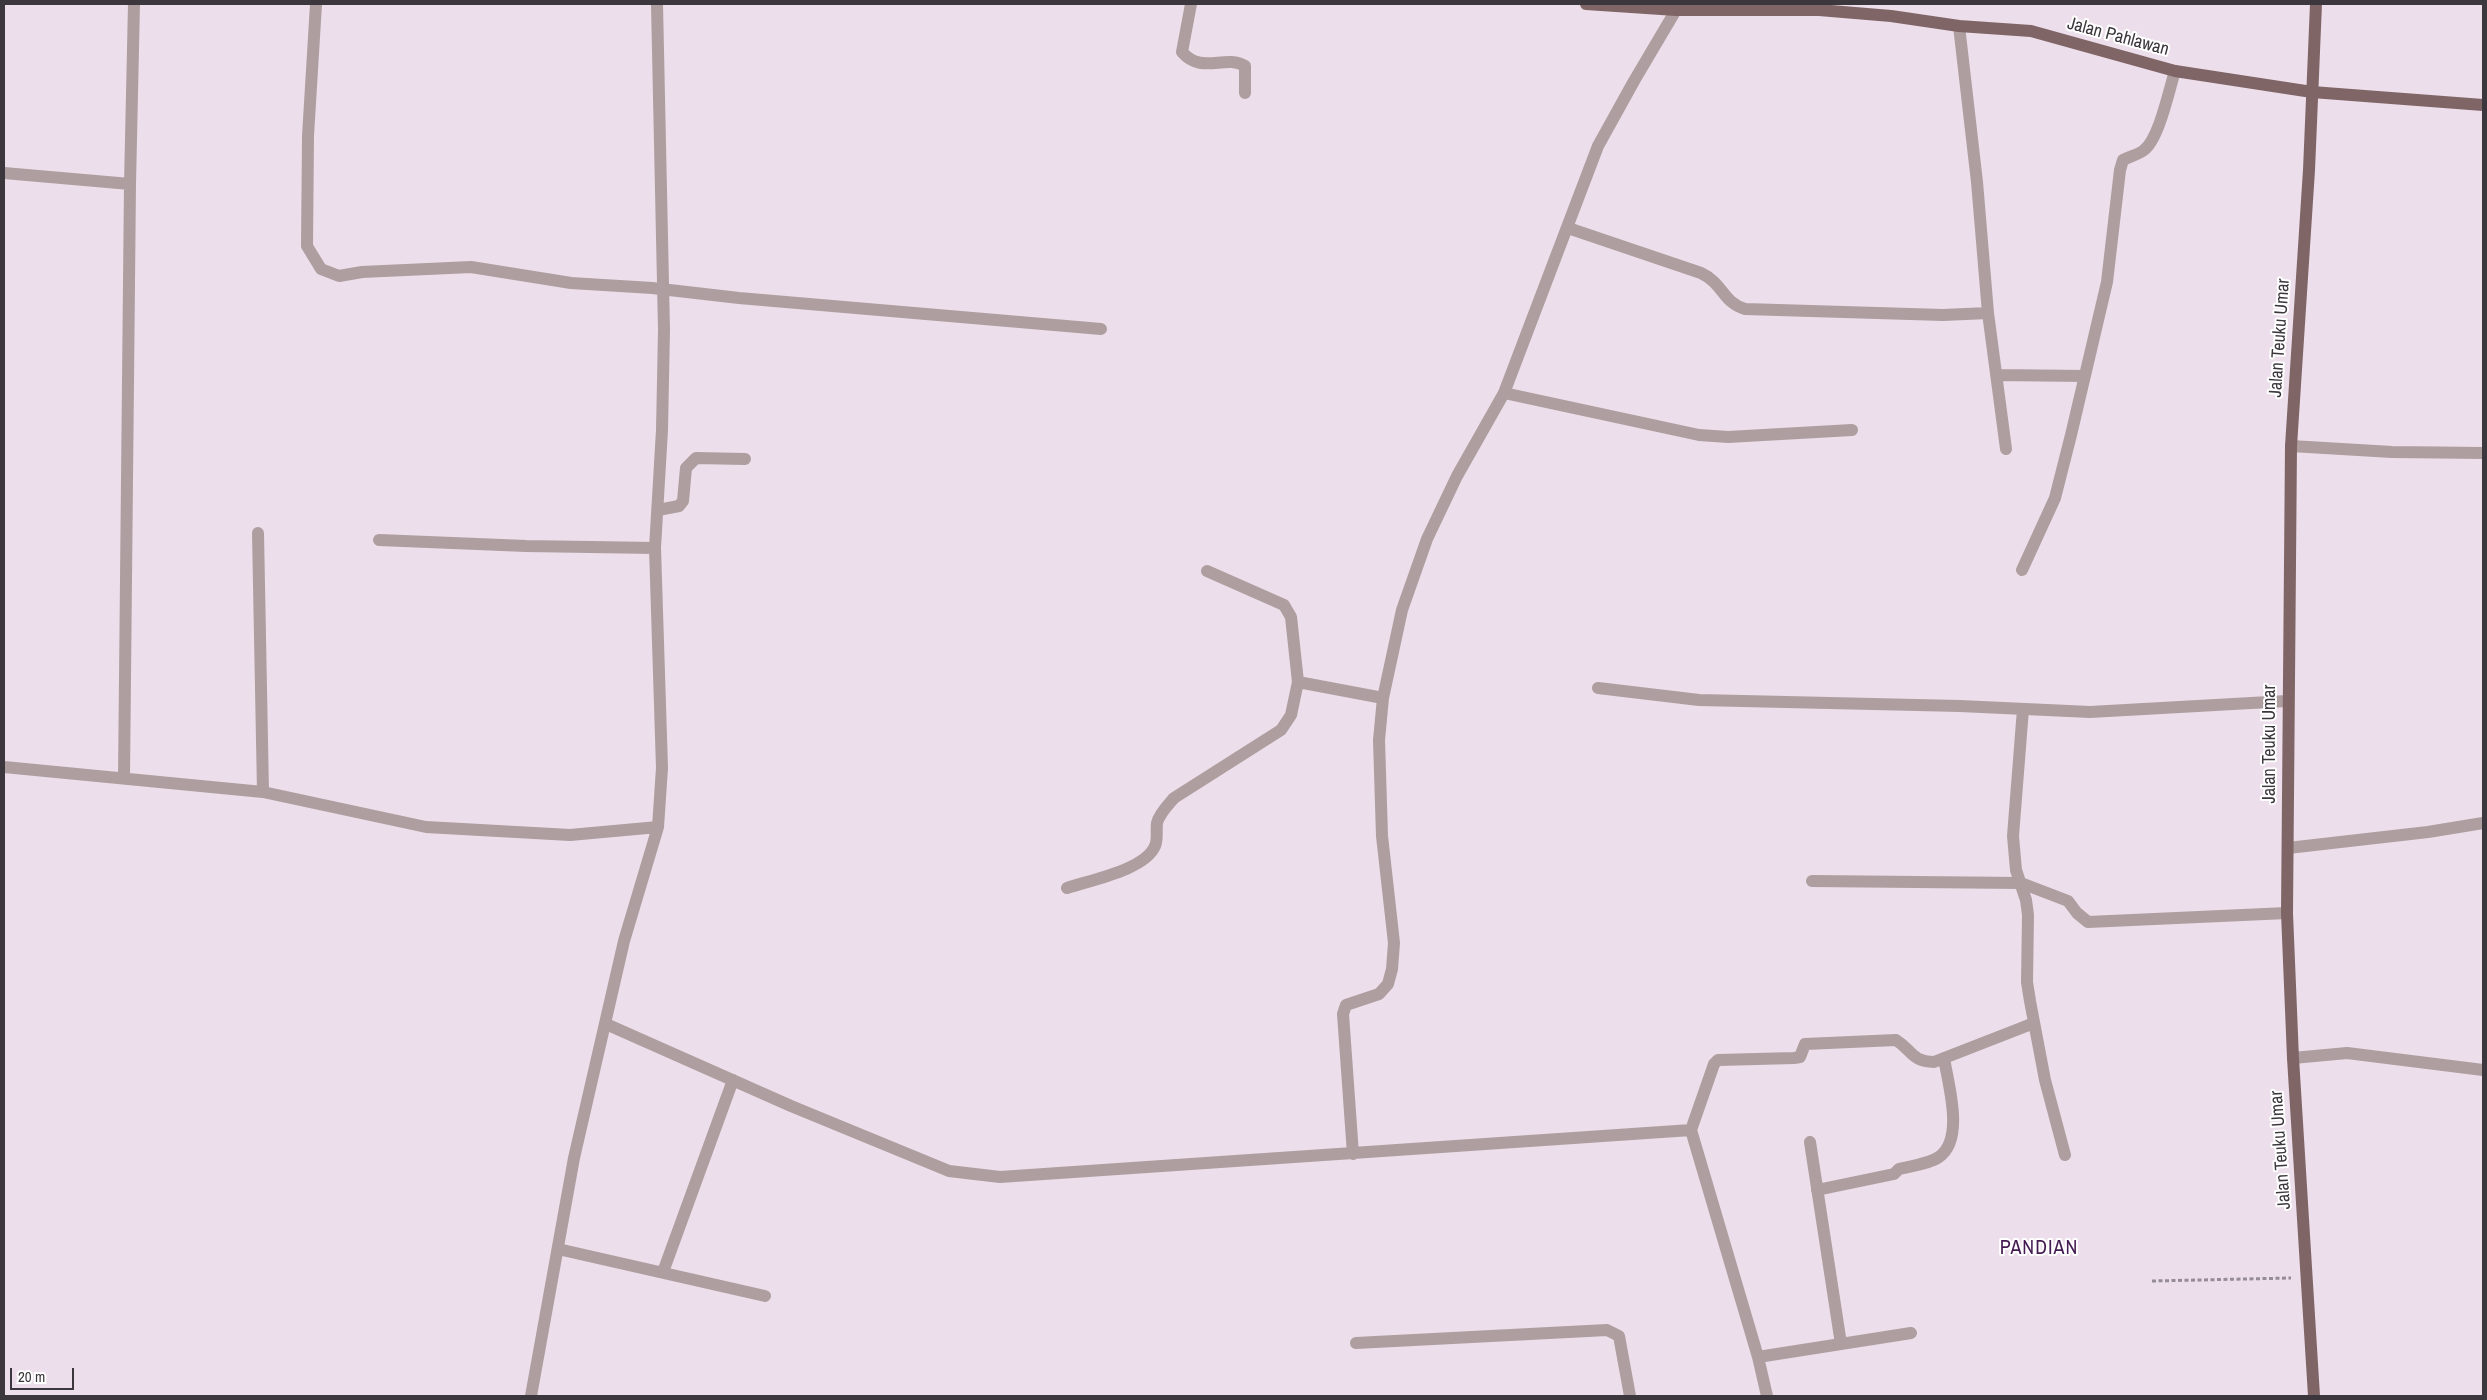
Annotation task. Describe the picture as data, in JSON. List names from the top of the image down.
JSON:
{
  "streets": {
    "main road": ["Jalan Pahlawan", "Jalan Teuku Umar"]
  },
  "crossings": [
    ["Jalan Pahlawan", "Jalan Teuku Umar"]
  ],
  "districts": ["PANDIAN"],
  "scale_bar": "20 m"
}
